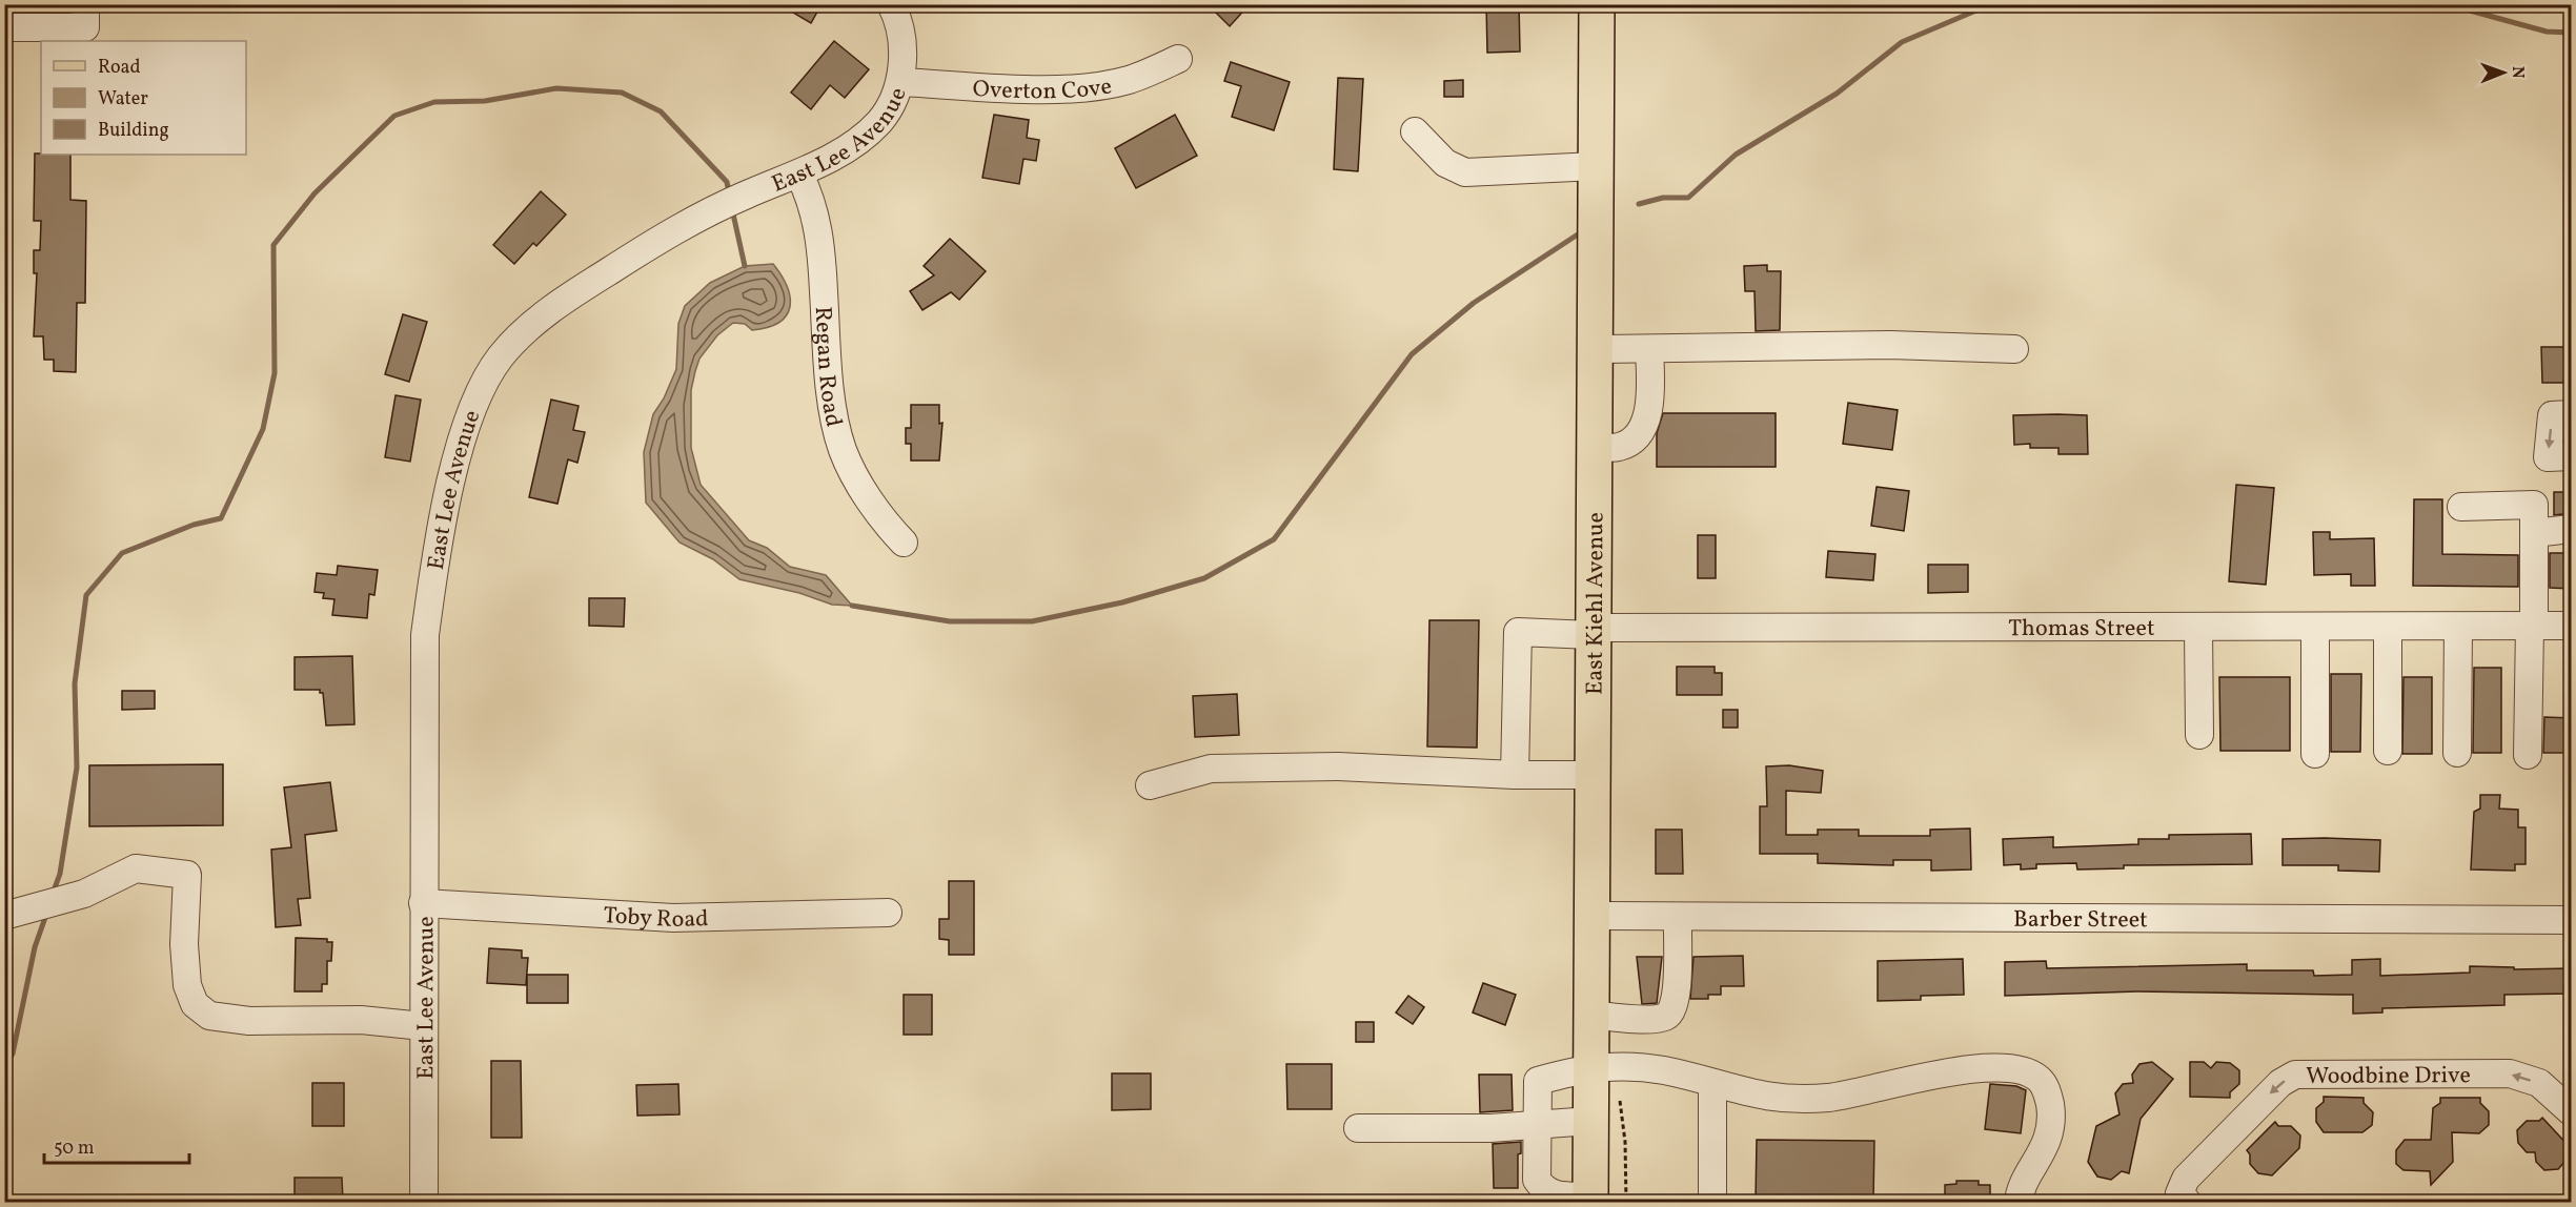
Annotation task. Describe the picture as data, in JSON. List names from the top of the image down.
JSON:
{
  "streets": {
    "main road": ["East Kiehl Avenue"],
    "street": [
      "Overton Cove",
      "East Lee Avenue",
      "Regan Road",
      "Thomas Street",
      "Toby Road",
      "Barber Street",
      "Woodbine Drive"
    ]
  },
  "crossings": [
    ["Overton Cove", "East Lee Avenue"],
    ["East Lee Avenue", "Regan Road"],
    ["East Lee Avenue", "Toby Road"],
    ["East Kiehl Avenue", "Thomas Street"],
    ["East Kiehl Avenue", "Barber Street"]
  ],
  "one_way": ["Woodbine Drive"],
  "legend": ["Road", "Water", "Building"],
  "scale_bar": "50 m",
  "north": "right"
}
